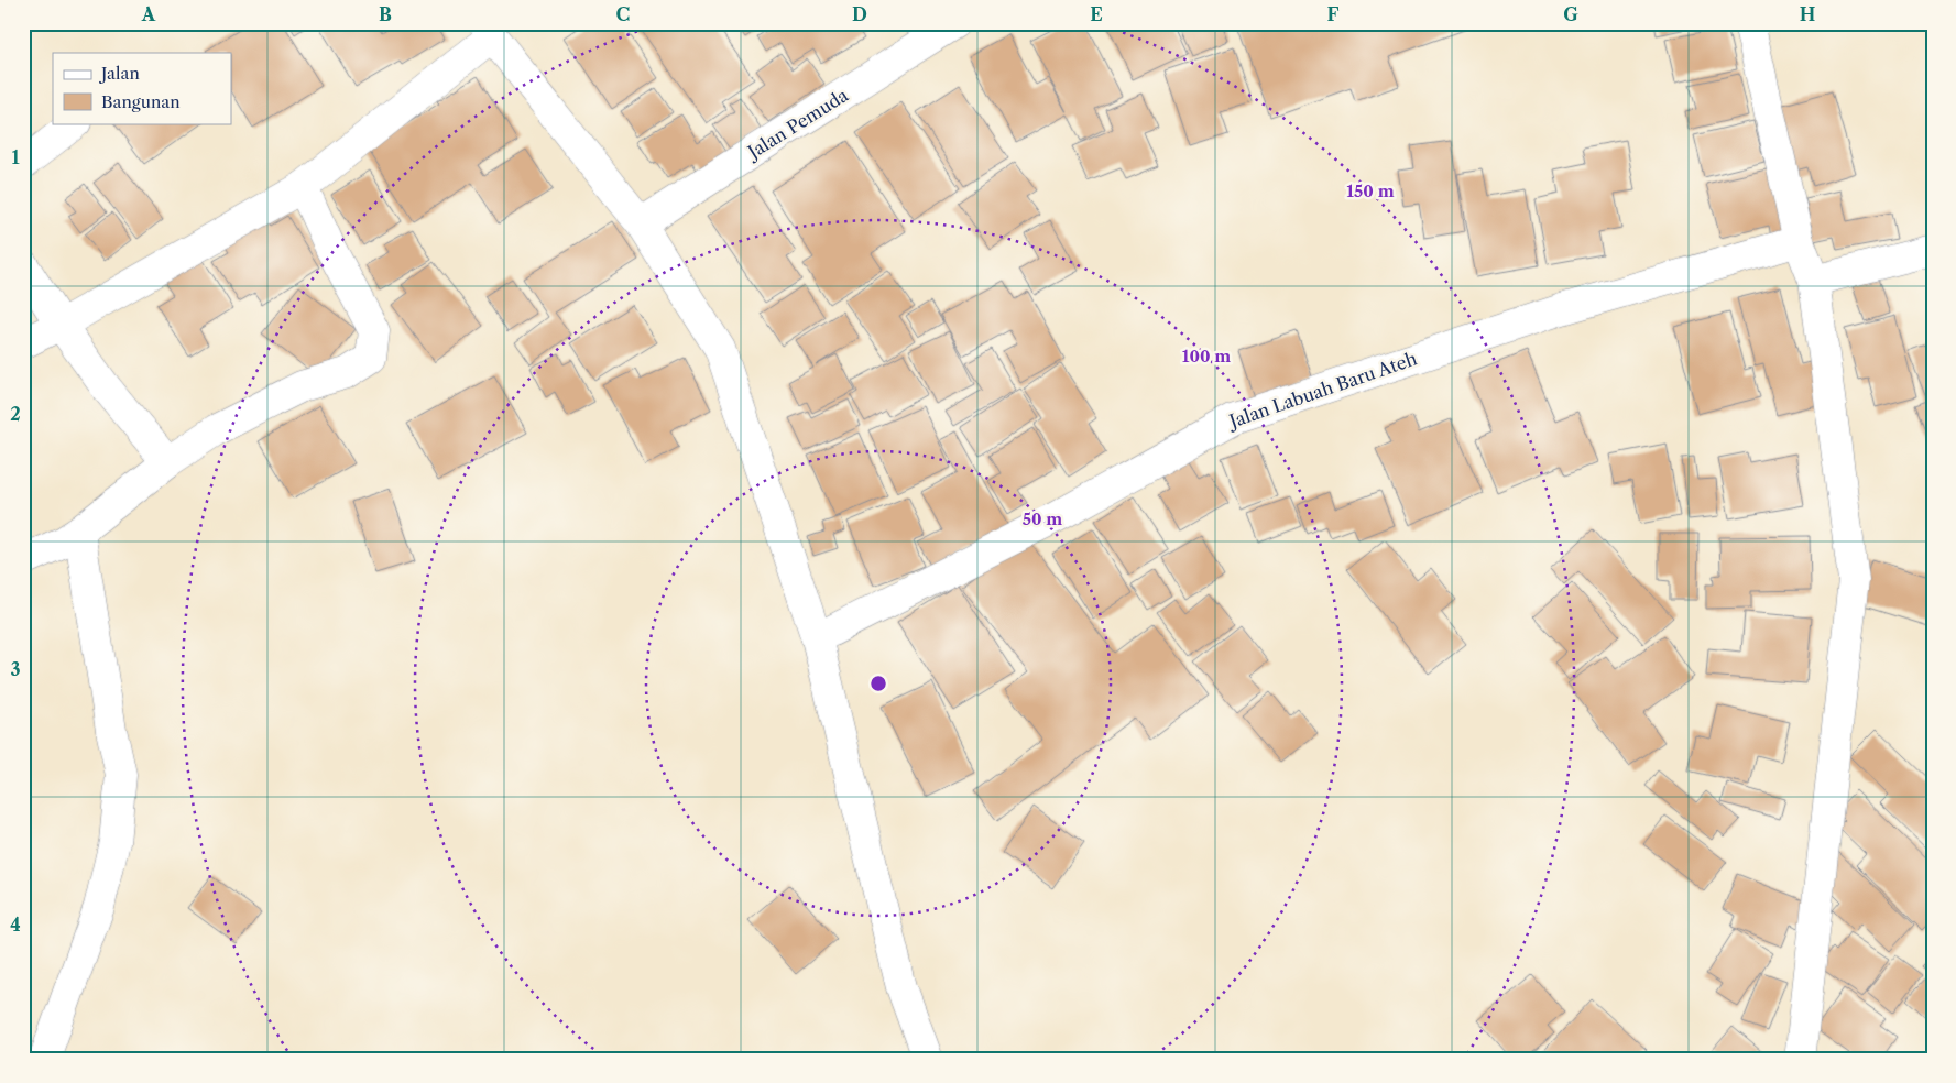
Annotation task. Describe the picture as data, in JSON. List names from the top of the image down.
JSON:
{
  "streets": {
    "street": ["Jalan Pemuda", "Jalan Labuah Baru Ateh"]
  },
  "legend": ["Jalan", "Bangunan"],
  "grid": {
    "columns": [
      "A",
      "B",
      "C",
      "D",
      "E",
      "F",
      "G",
      "H"
    ],
    "rows": [
      "1",
      "2",
      "3",
      "4"
    ]
  },
  "rings": ["150 m", "100 m", "50 m"]
}
